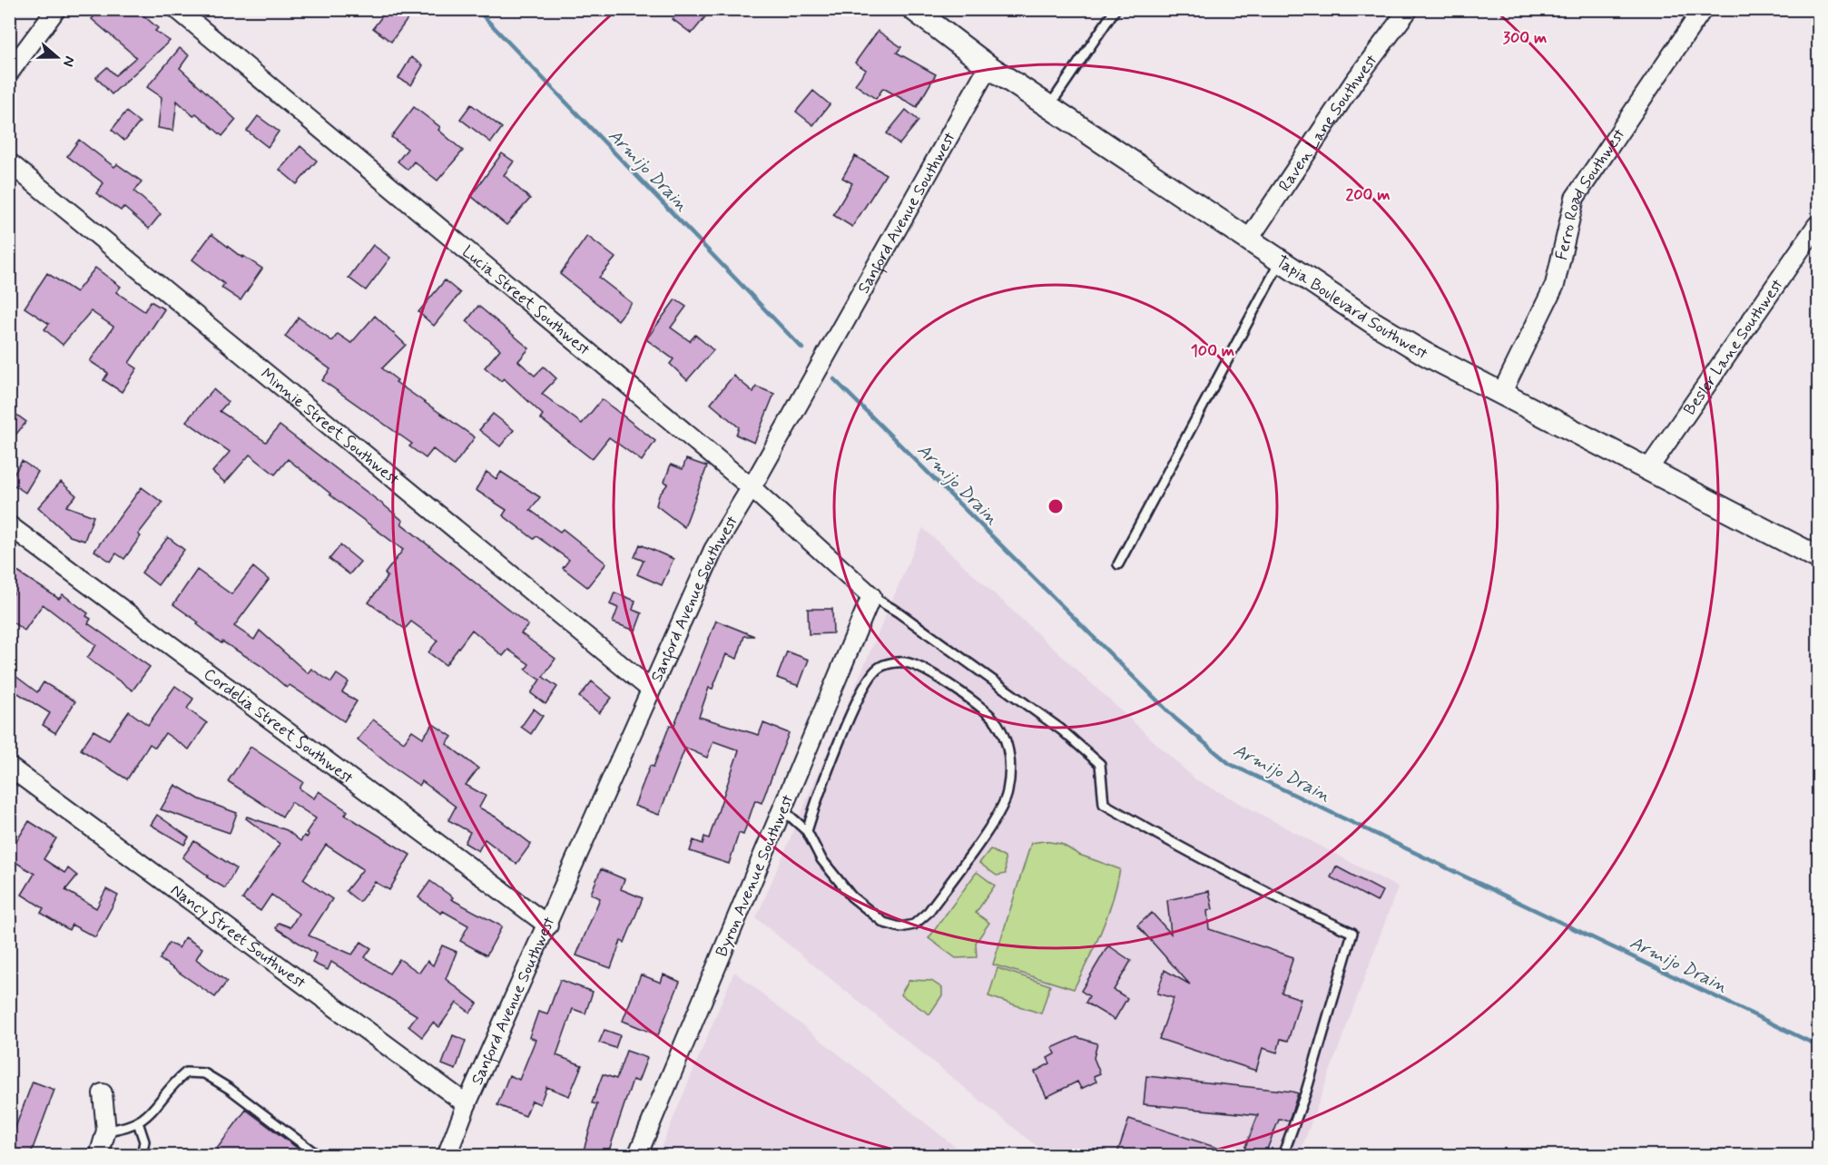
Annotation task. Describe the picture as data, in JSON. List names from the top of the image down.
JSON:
{
  "streets": {
    "street": [
      "Raven Lane Southwest",
      "Ferro Road Southwest",
      "Sanford Avenue Southwest",
      "Lucia Street Southwest",
      "Tapia Boulevard Southwest",
      "Besler Lane Southwest",
      "Minnie Street Southwest",
      "Cordelia Street Southwest",
      "Byron Avenue Southwest",
      "Nancy Street Southwest"
    ]
  },
  "crossings": [
    ["Raven Lane Southwest", "Tapia Boulevard Southwest"],
    ["Ferro Road Southwest", "Tapia Boulevard Southwest"],
    ["Sanford Avenue Southwest", "Lucia Street Southwest"],
    ["Sanford Avenue Southwest", "Tapia Boulevard Southwest"],
    ["Sanford Avenue Southwest", "Minnie Street Southwest"],
    ["Sanford Avenue Southwest", "Cordelia Street Southwest"],
    ["Sanford Avenue Southwest", "Nancy Street Southwest"],
    ["Lucia Street Southwest", "Byron Avenue Southwest"],
    ["Tapia Boulevard Southwest", "Besler Lane Southwest"]
  ],
  "water": ["Armijo Drain"],
  "north": "right",
  "rings": ["300 m", "200 m", "100 m"]
}
